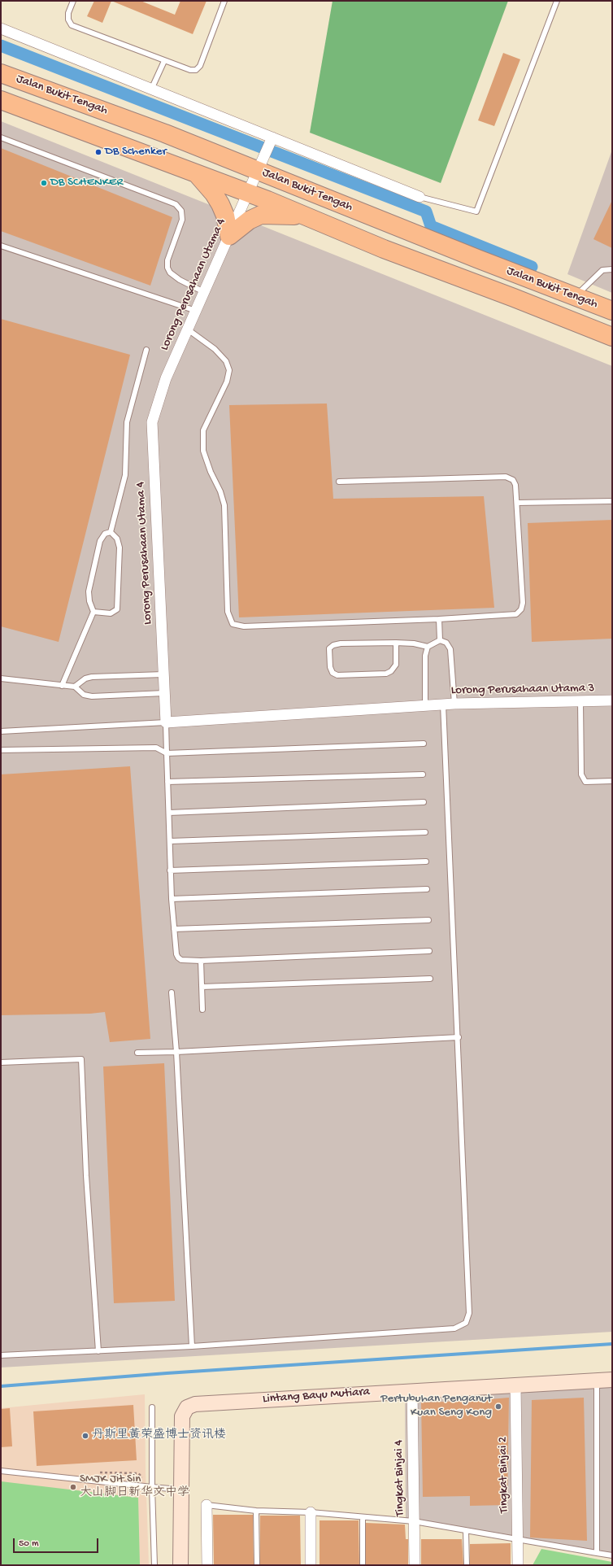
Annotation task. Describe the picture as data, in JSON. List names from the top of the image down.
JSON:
{
  "streets": {
    "highway": ["Jalan Bukit Tengah"],
    "street": [
      "Lorong Perusahaan Utama 4",
      "Lorong Perusahaan Utama 3",
      "Lintang Bayu Mutiara",
      "Tingkat Binjai 2",
      "Tingkat Binjai 4"
    ]
  },
  "crossings": [
    ["Jalan Bukit Tengah", "Lorong Perusahaan Utama 4"],
    ["Lintang Bayu Mutiara", "Tingkat Binjai 2"],
    ["Lintang Bayu Mutiara", "Tingkat Binjai 4"]
  ],
  "places": [
    "DB Schenker",
    "DB SCHENKER",
    "Pertubuhan Penganut Kuan Seng Kong",
    "丹斯里黄荣盛博士资讯楼",
    "SMJK Jit Sin 大山脚日新华文中学"
  ],
  "scale_bar": "50 m"
}
